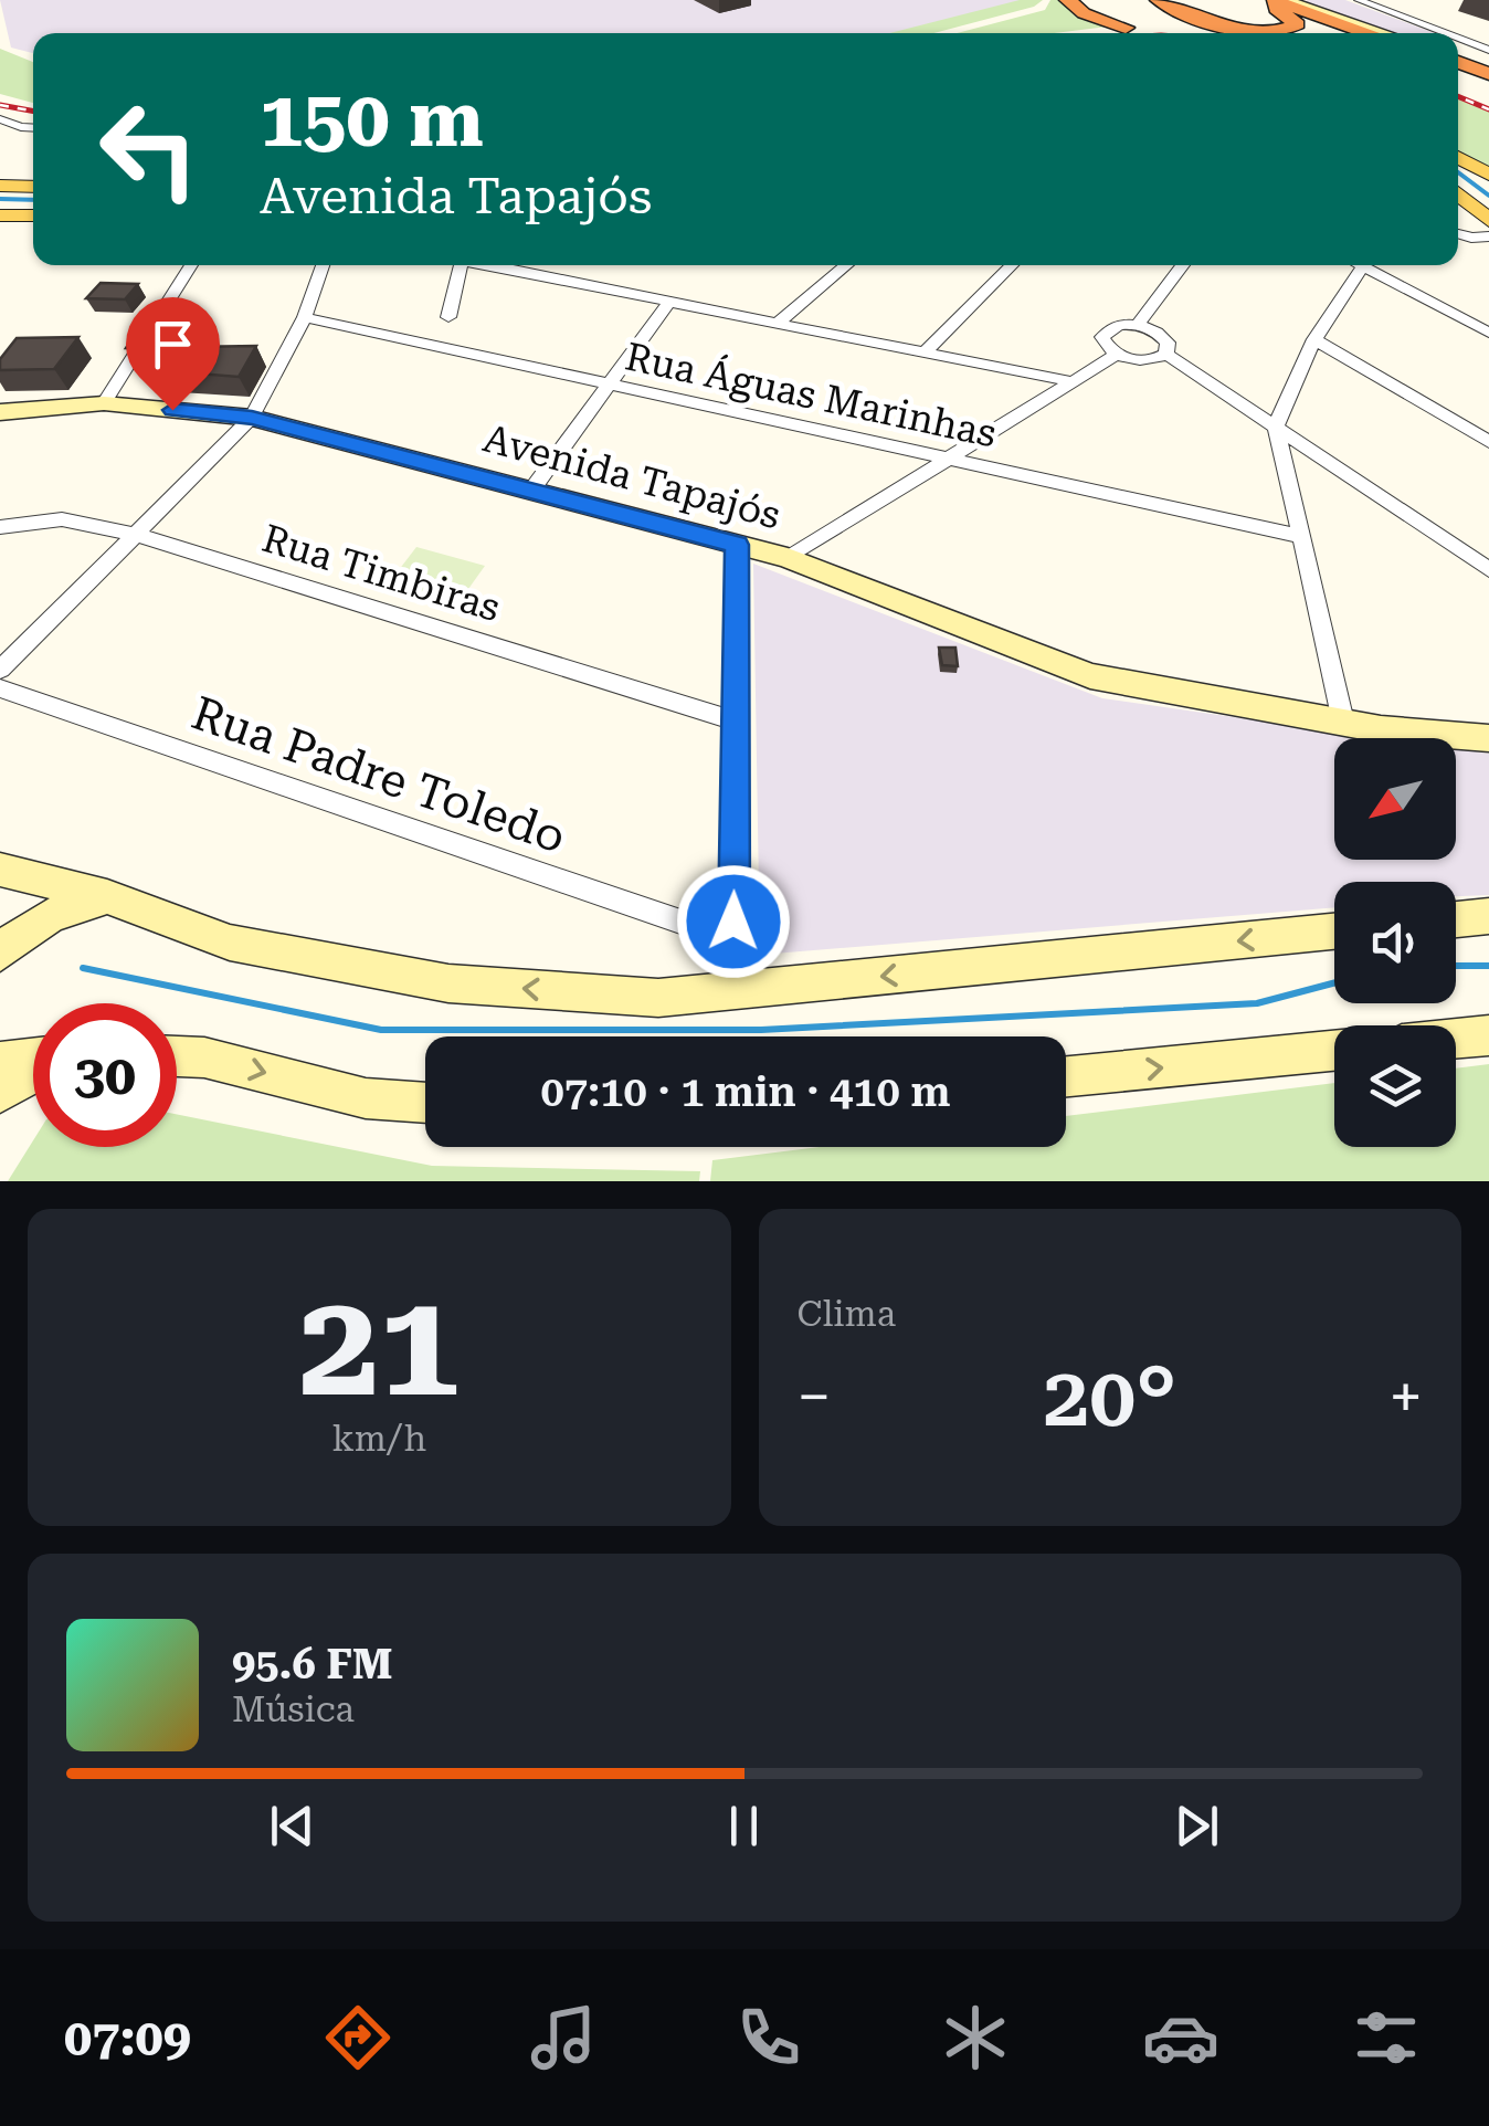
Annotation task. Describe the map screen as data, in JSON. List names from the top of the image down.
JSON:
{
  "streets": {
    "main road": ["Avenida Tapajós"],
    "street": ["Rua Águas Marinhas", "Rua Timbiras", "Rua Padre Toledo"]
  },
  "north": "bottom left",
  "page": {
    "turn": ["150 m", "Avenida Tapajós"],
    "limit": "30",
    "trip": "07:10 · 1 min · 410 m",
    "tile": [
      ["21", "km/h"],
      "Clima"
    ],
    "heat": ["−", "20°", "+"],
    "song": ["95.6 FM", "Música"],
    "tabs": "07:09"
  }
}
